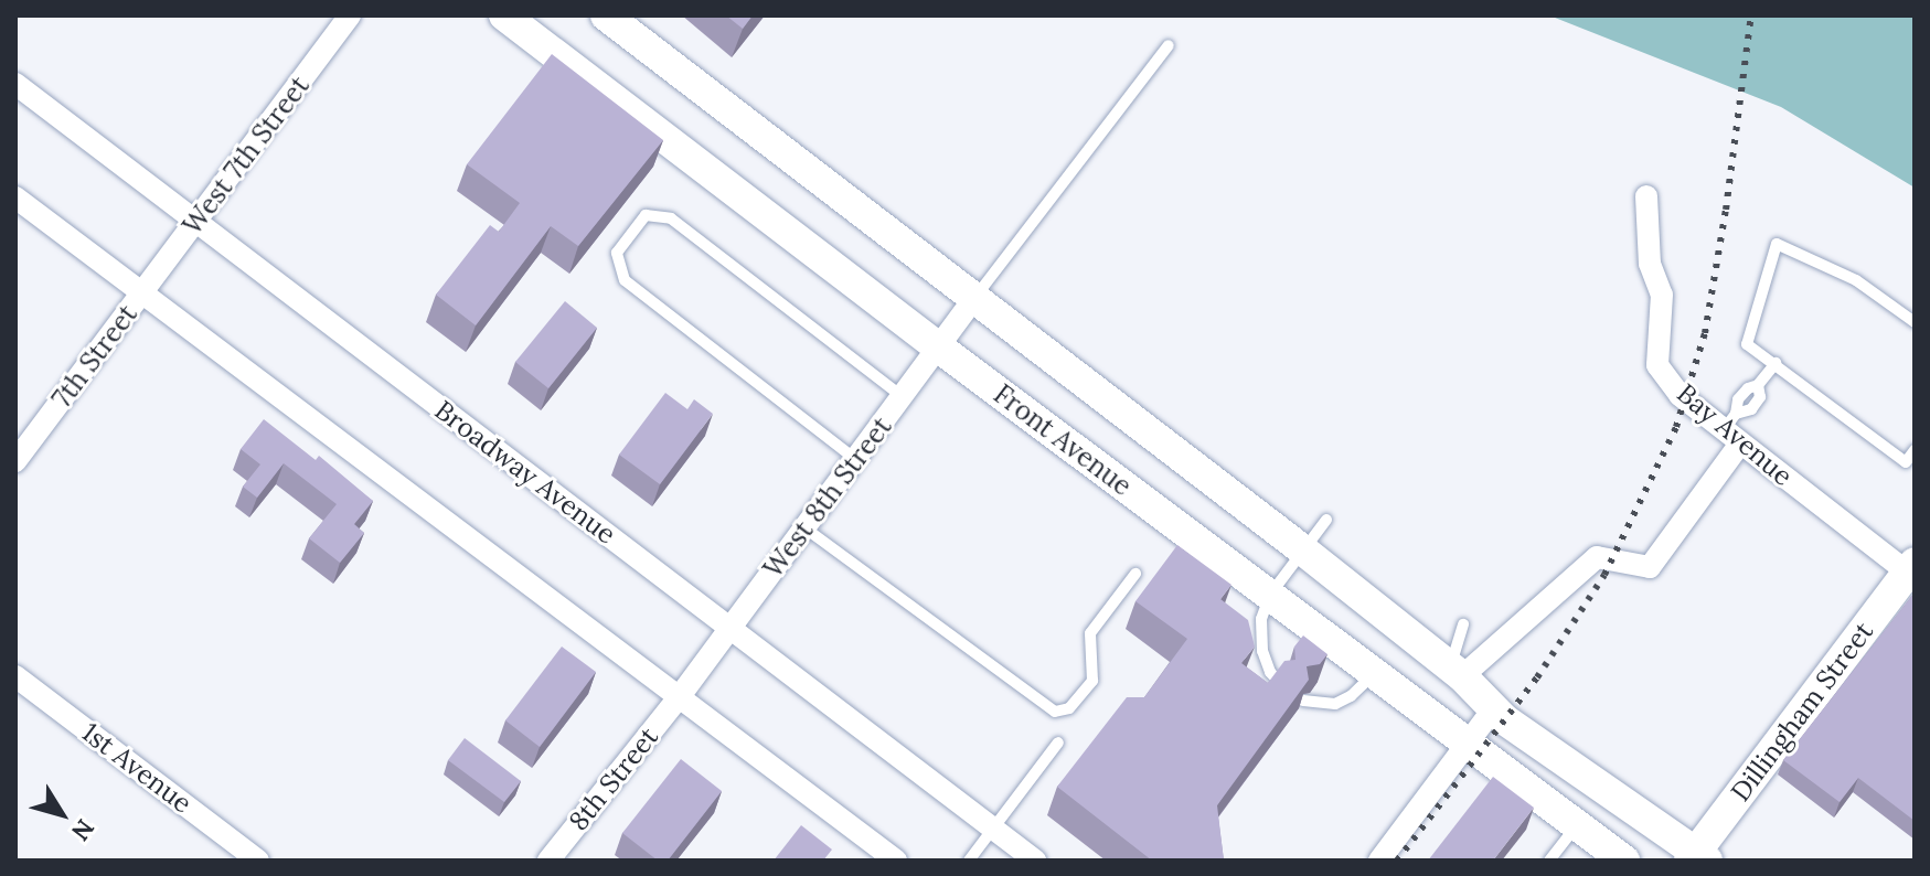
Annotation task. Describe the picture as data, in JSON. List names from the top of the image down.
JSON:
{
  "streets": {
    "street": [
      "West 7th Street",
      "7th Street",
      "Bay Avenue",
      "Front Avenue",
      "Broadway Avenue",
      "West 8th Street",
      "Dillingham Street",
      "1st Avenue",
      "8th Street"
    ]
  },
  "crossings": [
    ["West 7th Street", "7th Street"],
    ["West 7th Street", "Broadway Avenue"],
    ["Bay Avenue", "Dillingham Street"],
    ["Front Avenue", "West 8th Street"],
    ["Broadway Avenue", "West 8th Street"],
    ["West 8th Street", "8th Street"]
  ],
  "north": "bottom right"
}
